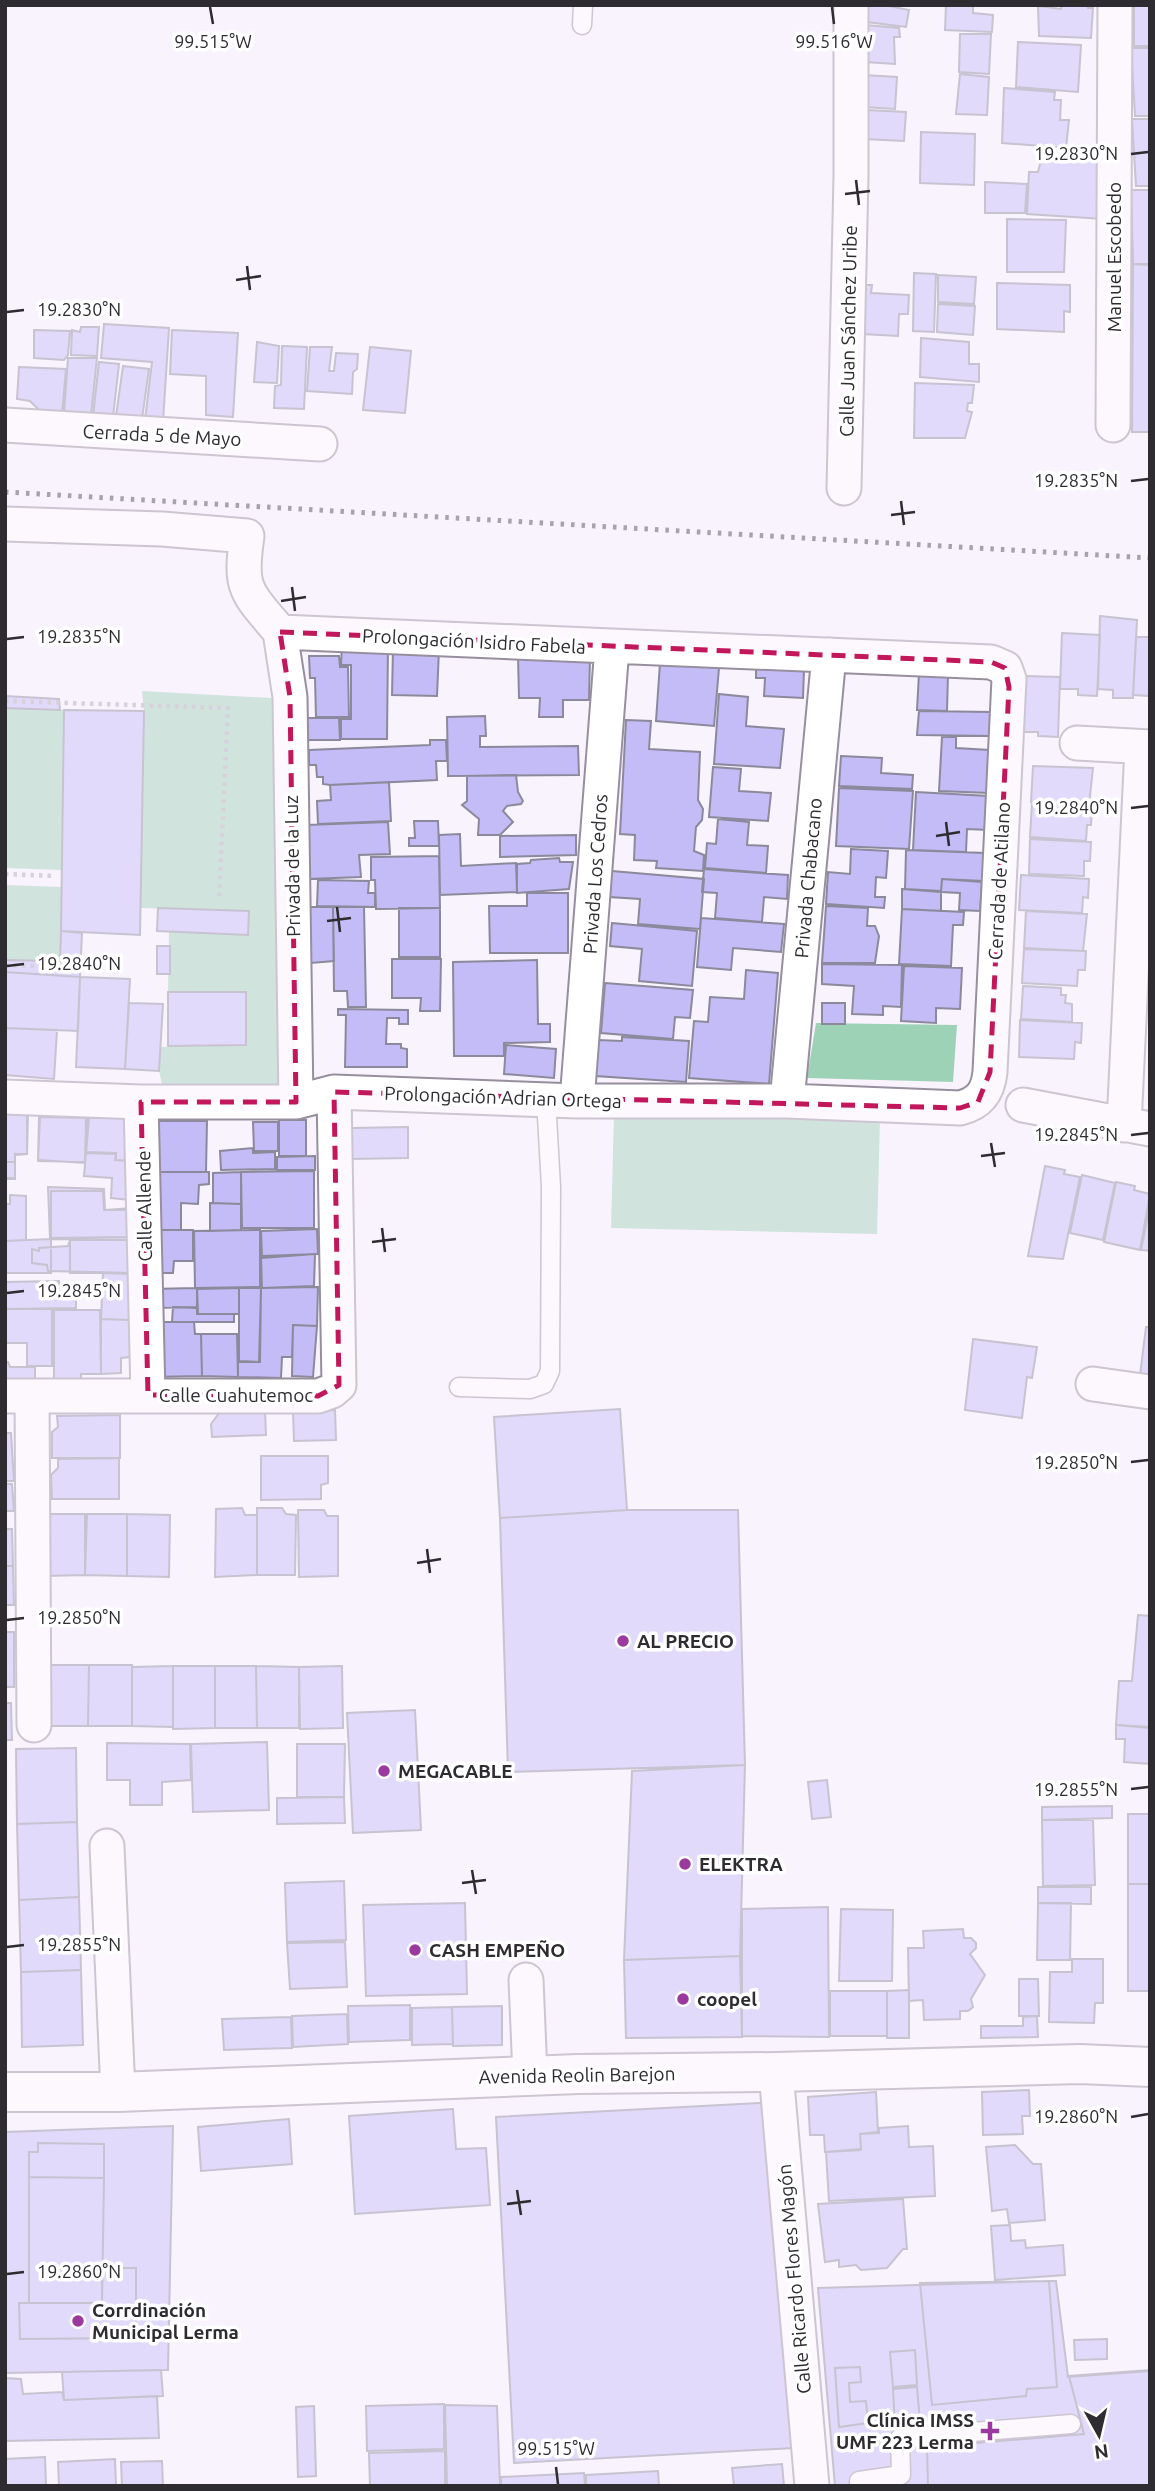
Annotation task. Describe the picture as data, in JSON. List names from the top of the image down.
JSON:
{
  "streets": {
    "main road": ["Avenida Reolin Barejon"],
    "street": [
      "Manuel Escobedo",
      "Calle Juan Sánchez Uribe",
      "Cerrada 5 de Mayo",
      "Prolongación Isidro Fabela",
      "Privada de la Luz",
      "Privada Los Cedros",
      "Privada Chabacano",
      "Cerrada de Atilano",
      "Prolongación Adrian Ortega",
      "Calle Allende",
      "Calle Cuahutemoc",
      "Calle Ricardo Flores Magón"
    ]
  },
  "crossings": [
    ["Prolongación Isidro Fabela", "Privada de la Luz"],
    ["Prolongación Isidro Fabela", "Privada Los Cedros"],
    ["Prolongación Isidro Fabela", "Privada Chabacano"],
    ["Prolongación Isidro Fabela", "Cerrada de Atilano"],
    ["Privada de la Luz", "Prolongación Adrian Ortega"],
    ["Privada Los Cedros", "Prolongación Adrian Ortega"],
    ["Privada Chabacano", "Prolongación Adrian Ortega"],
    ["Cerrada de Atilano", "Prolongación Adrian Ortega"],
    ["Prolongación Adrian Ortega", "Calle Allende"],
    ["Prolongación Adrian Ortega", "Calle Cuahutemoc"],
    ["Calle Allende", "Calle Cuahutemoc"],
    ["Avenida Reolin Barejon", "Calle Ricardo Flores Magón"]
  ],
  "places": {
    "other": [
      "AL PRECIO",
      "MEGACABLE",
      "ELEKTRA",
      "CASH EMPEÑO",
      "coopel",
      "Corrdinación Municipal Lerma"
    ],
    "health": ["Clínica IMSS UMF 223 Lerma"]
  },
  "north": "bottom",
  "coordinates": [
    "99.515°W",
    "99.516°W",
    "19.2830°N",
    "19.2835°N",
    "19.2840°N",
    "19.2845°N",
    "19.2850°N",
    "19.2855°N",
    "19.2860°N"
  ]
}
